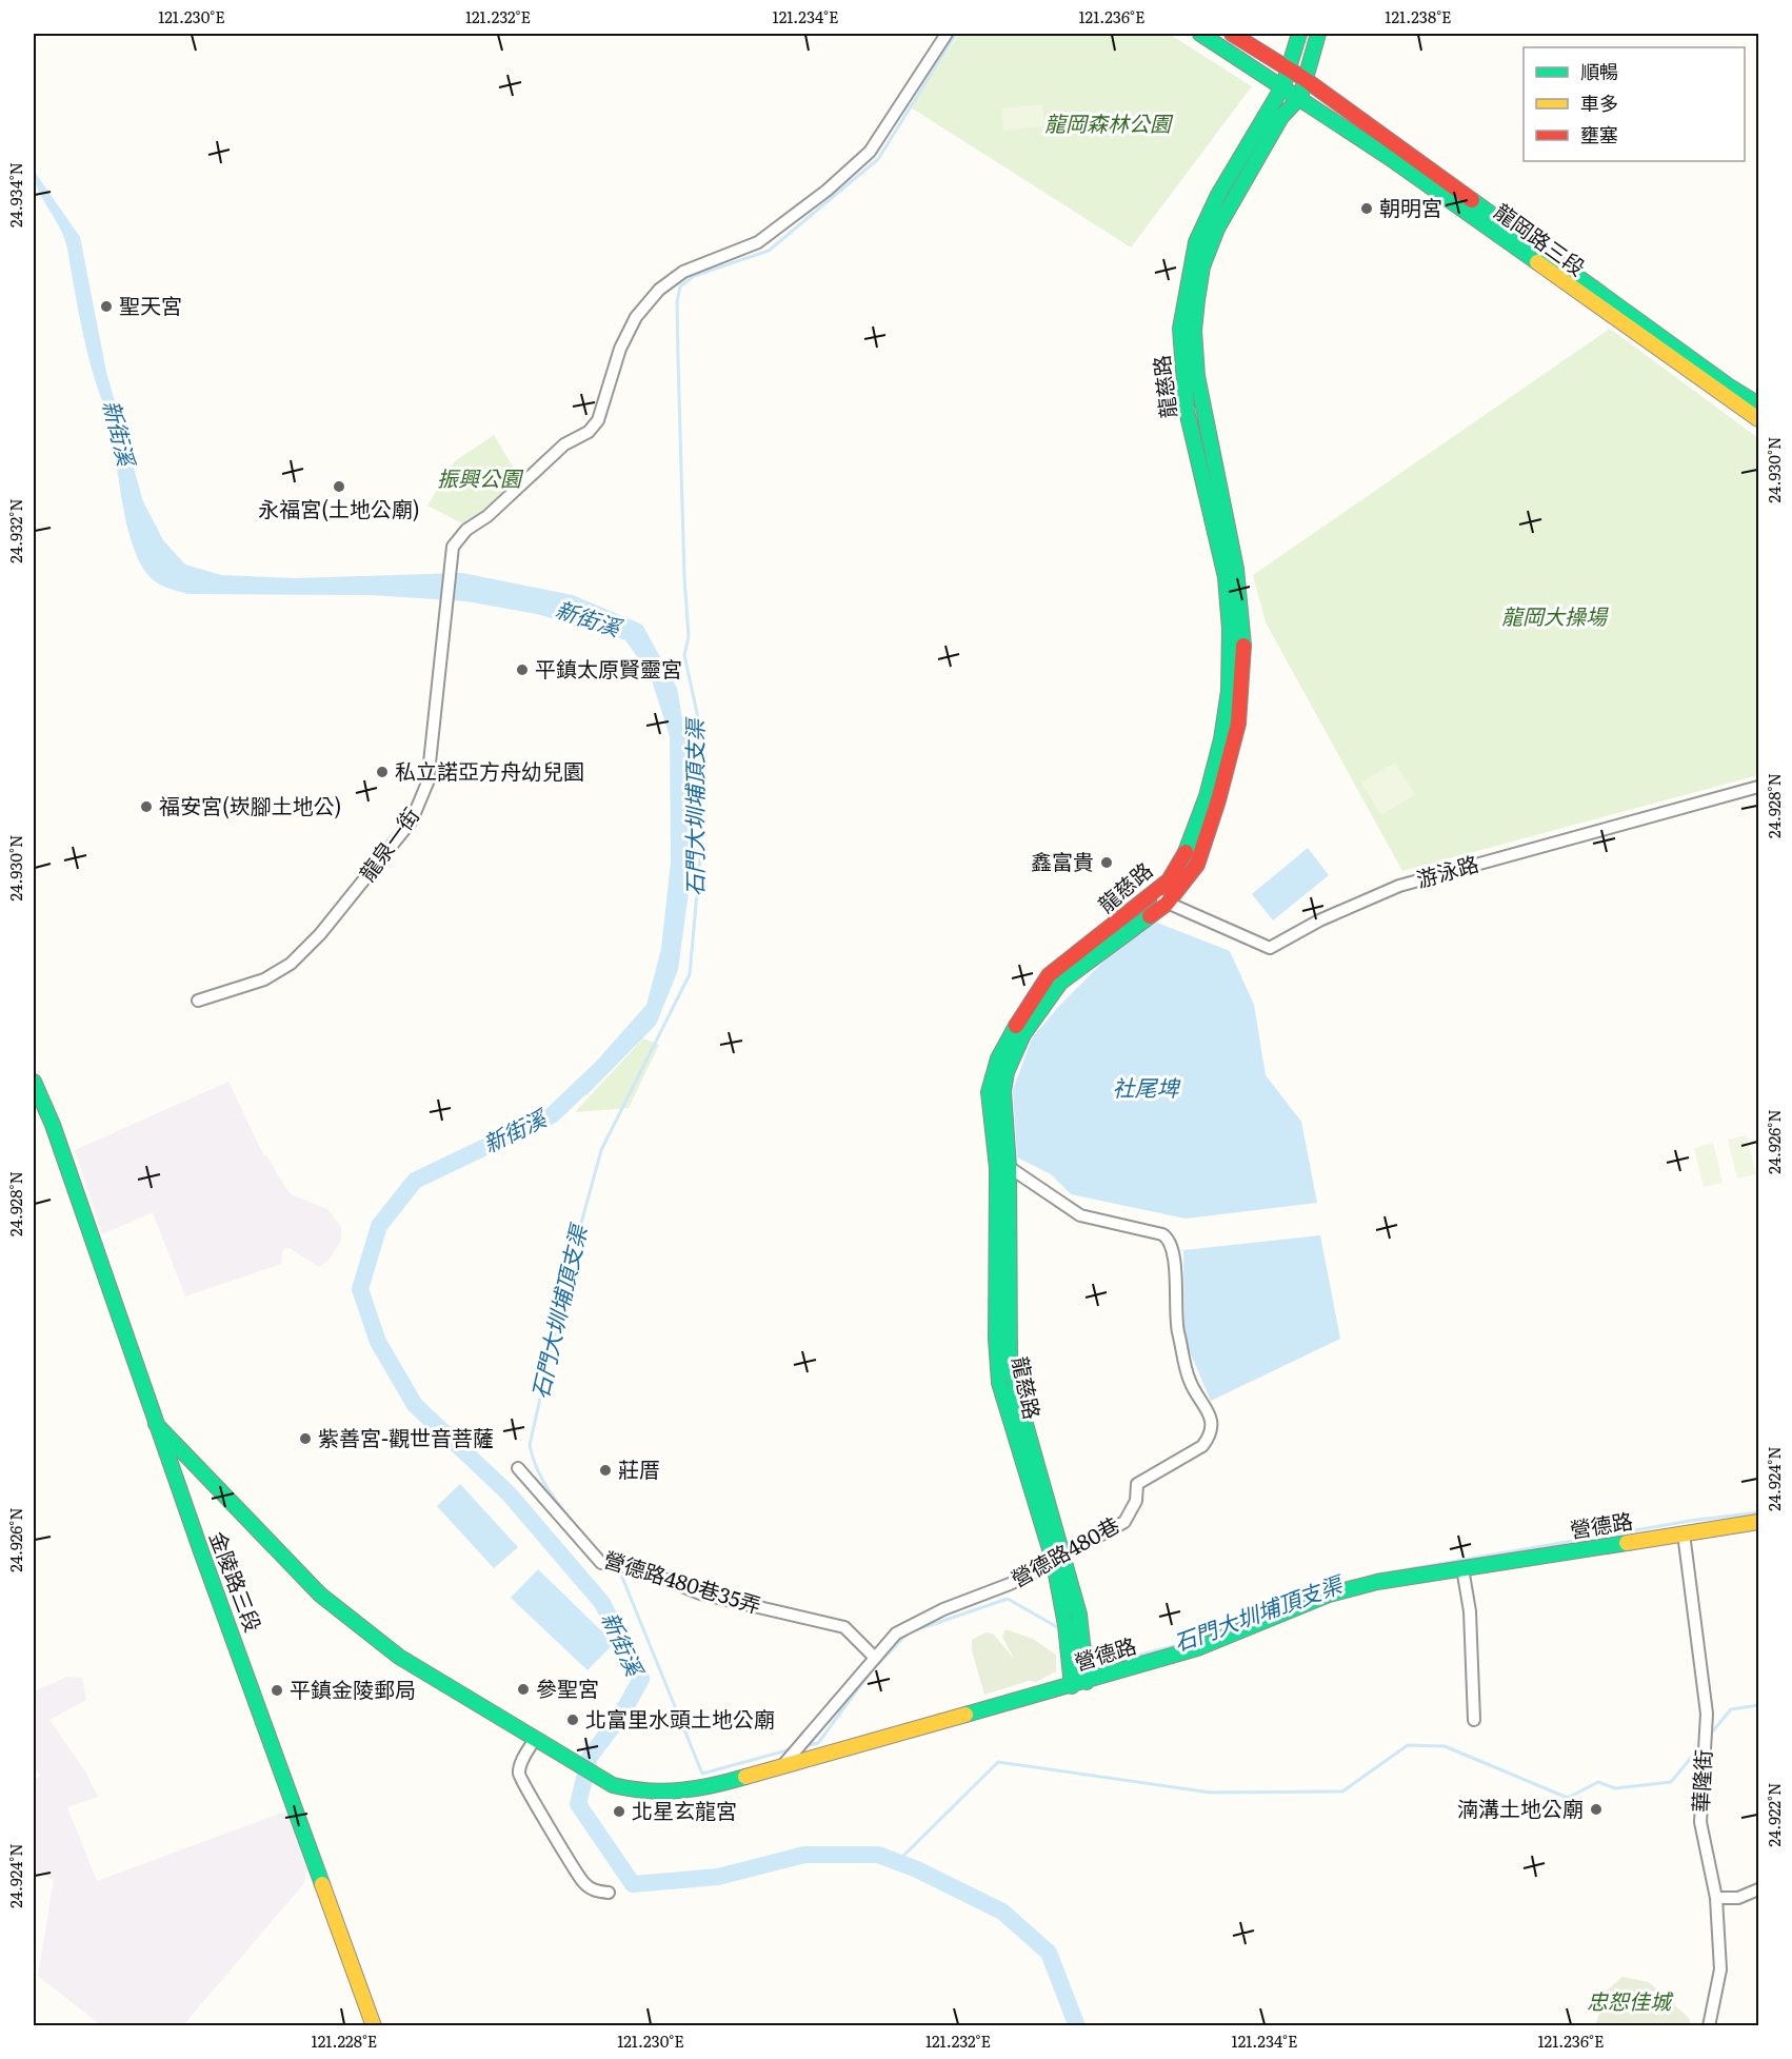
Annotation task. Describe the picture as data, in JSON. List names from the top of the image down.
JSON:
{
  "streets": {
    "street": [
      "龍岡路三段",
      "龍慈路",
      "龍泉一街",
      "游泳路",
      "營德路",
      "營德路480巷",
      "金陵路三段",
      "營德路480巷35弄",
      "華隆街"
    ]
  },
  "crossings": [
    ["龍岡路三段", "龍慈路"],
    ["龍慈路", "游泳路"],
    ["龍慈路", "營德路"],
    ["龍慈路", "營德路480巷"],
    ["營德路", "營德路480巷"],
    ["營德路", "金陵路三段"],
    ["營德路", "華隆街"],
    ["營德路480巷", "營德路480巷35弄"]
  ],
  "water": ["新街溪", "石門大圳埔頂支渠", "社尾埤"],
  "parks": [
    "龍岡森林公園",
    "振興公園",
    "龍岡大操場",
    "忠恕佳城"
  ],
  "places": [
    "朝明宮",
    "聖天宮",
    "永福宮(土地公廟)",
    "平鎮太原賢靈宮",
    "私立諾亞方舟幼兒園",
    "福安宮(崁腳土地公)",
    "鑫富貴",
    "紫善宮-觀世音菩薩",
    "莊厝",
    "參聖宮",
    "平鎮金陵郵局",
    "北富里水頭土地公廟",
    "湳溝土地公廟",
    "北星玄龍宮"
  ],
  "legend": ["順暢", "車多", "壅塞"],
  "coordinates": [
    "121.230°E",
    "121.232°E",
    "121.234°E",
    "121.236°E",
    "121.238°E",
    "24.934°N",
    "24.930°N",
    "24.932°N",
    "24.928°N",
    "24.926°N",
    "24.924°N",
    "24.922°N",
    "121.228°E"
  ]
}
